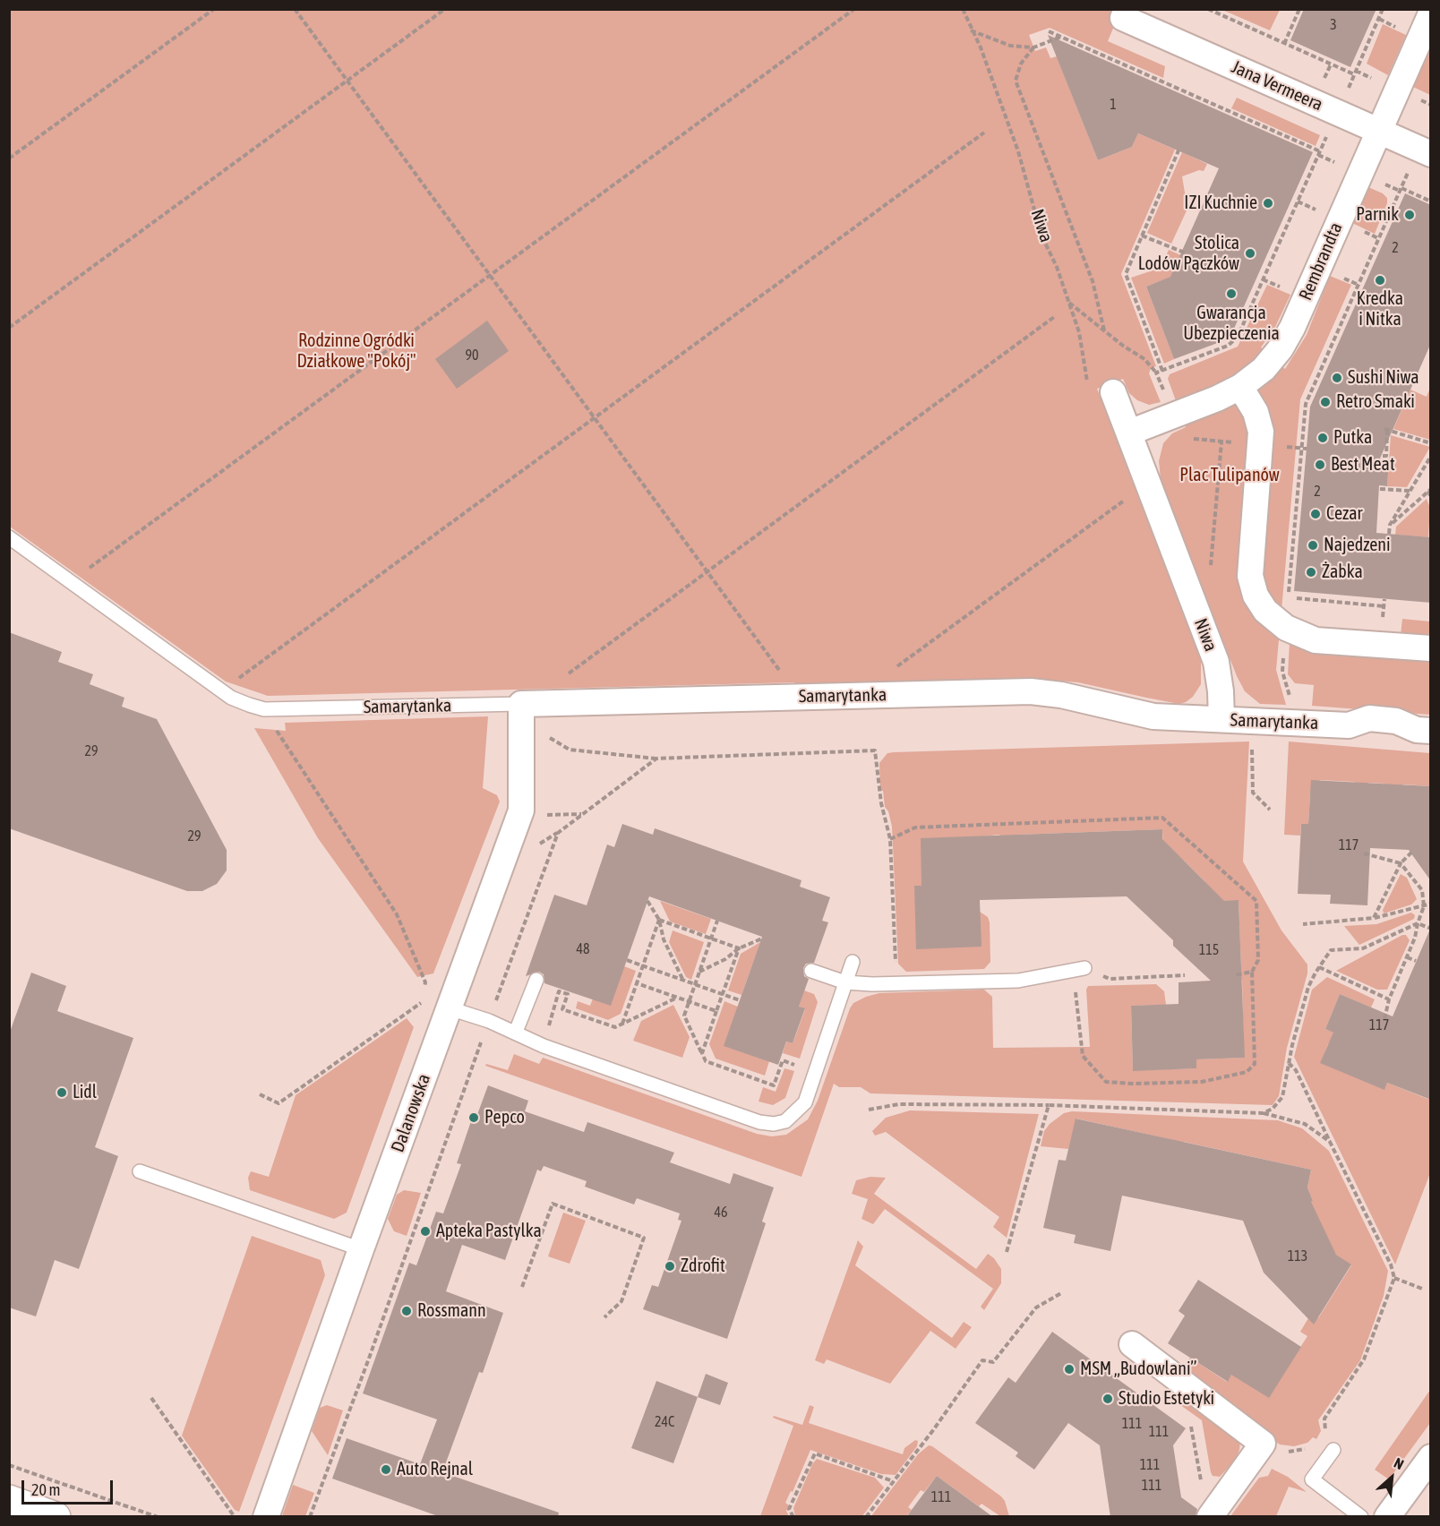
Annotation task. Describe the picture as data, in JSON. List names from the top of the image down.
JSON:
{
  "streets": {
    "street": [
      "Jana Vermeera",
      "Niwa",
      "Rembrandta",
      "Samarytanka",
      "Dalanowska"
    ]
  },
  "crossings": [
    ["Jana Vermeera", "Rembrandta"],
    ["Niwa", "Rembrandta"],
    ["Niwa", "Samarytanka"],
    ["Samarytanka", "Dalanowska"]
  ],
  "parks": ["Rodzinne Ogródki Działkowe \"Pokój\"", "Plac Tulipanów"],
  "places": [
    "IZI Kuchnie",
    "Parnik",
    "Stolica Lodów Pączków",
    "Kredka i Nitka",
    "Gwarancja Ubezpieczenia",
    "Sushi Niwa",
    "Retro Smaki",
    "Putka",
    "Best Meat",
    "Cezar",
    "Najedzeni",
    "Żabka",
    "Lidl",
    "Pepco",
    "Apteka Pastylka",
    "Zdrofit",
    "Rossmann",
    "MSM „Budowlani”",
    "Studio Estetyki",
    "Auto Rejnal"
  ],
  "house_numbers": [
    "3",
    "1",
    "2",
    "90",
    "2",
    "29",
    "29",
    "117",
    "48",
    "115",
    "117",
    "46",
    "113",
    "24C",
    "111",
    "111",
    "111",
    "111",
    "111"
  ],
  "scale_bar": "20 m",
  "north": "top right"
}
